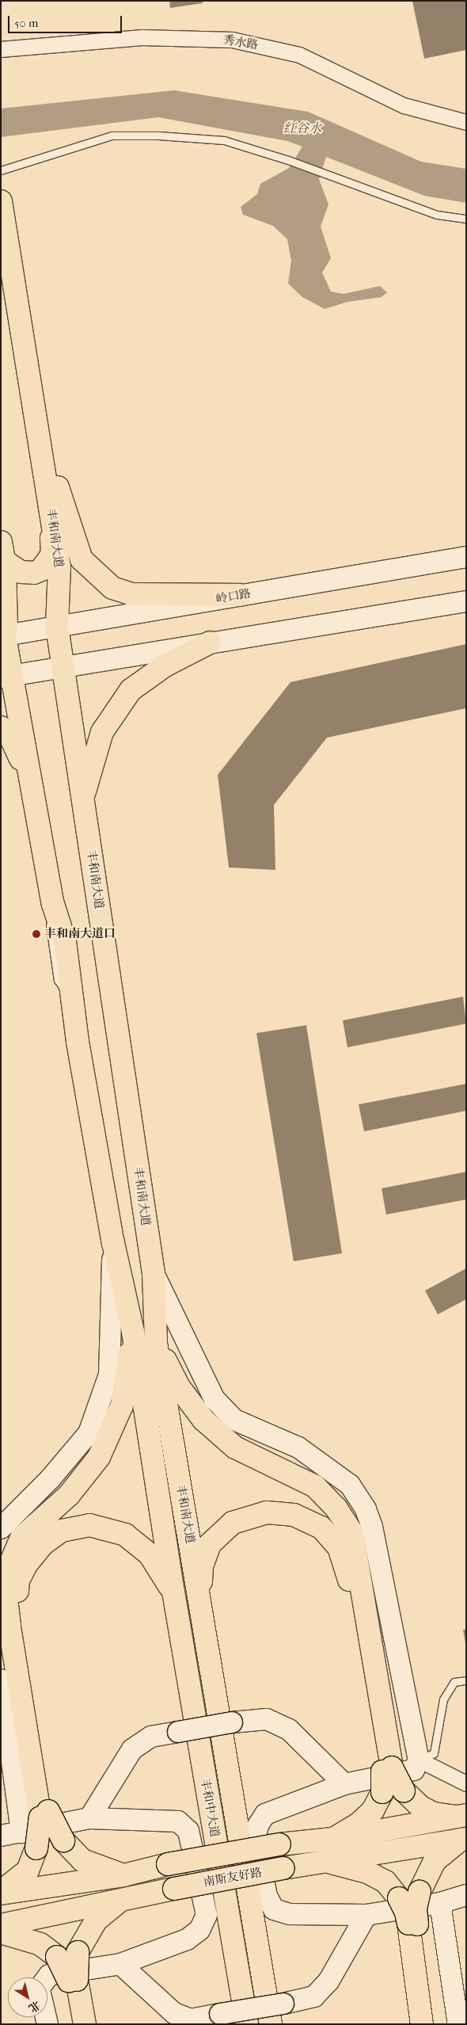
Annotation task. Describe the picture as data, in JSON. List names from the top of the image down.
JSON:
{
  "streets": {
    "main road": ["丰和南大道", "丰和中大道", "南斯友好路"],
    "street": ["秀水路", "岭口路"]
  },
  "crossings": [
    ["丰和南大道", "岭口路"],
    ["丰和南大道", "丰和中大道"]
  ],
  "water": ["红谷水"],
  "places": ["丰和南大道口"],
  "scale_bar": "50 m",
  "north": "bottom right"
}
